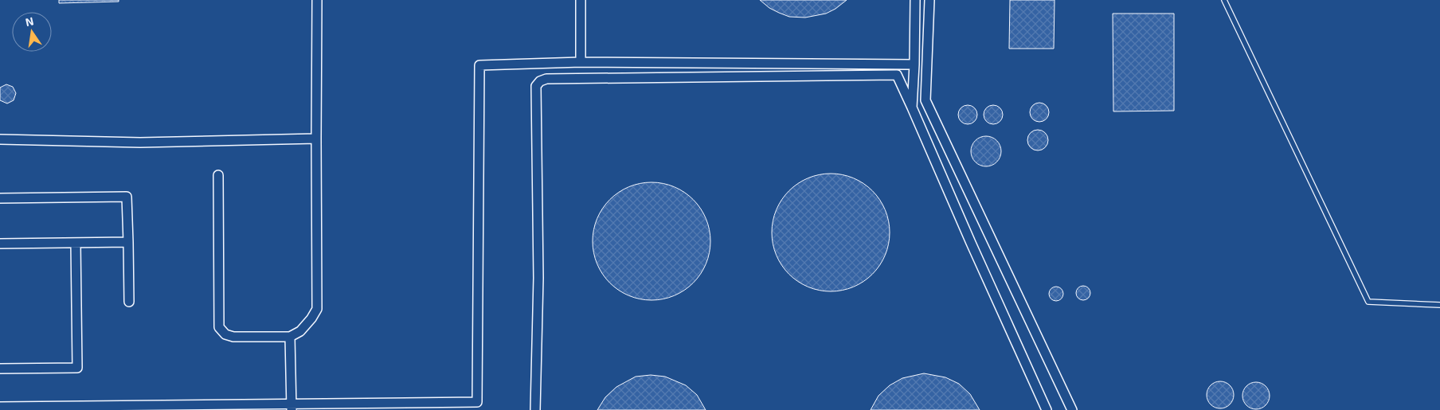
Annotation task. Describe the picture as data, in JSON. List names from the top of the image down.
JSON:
{
  "north": "top"
}
